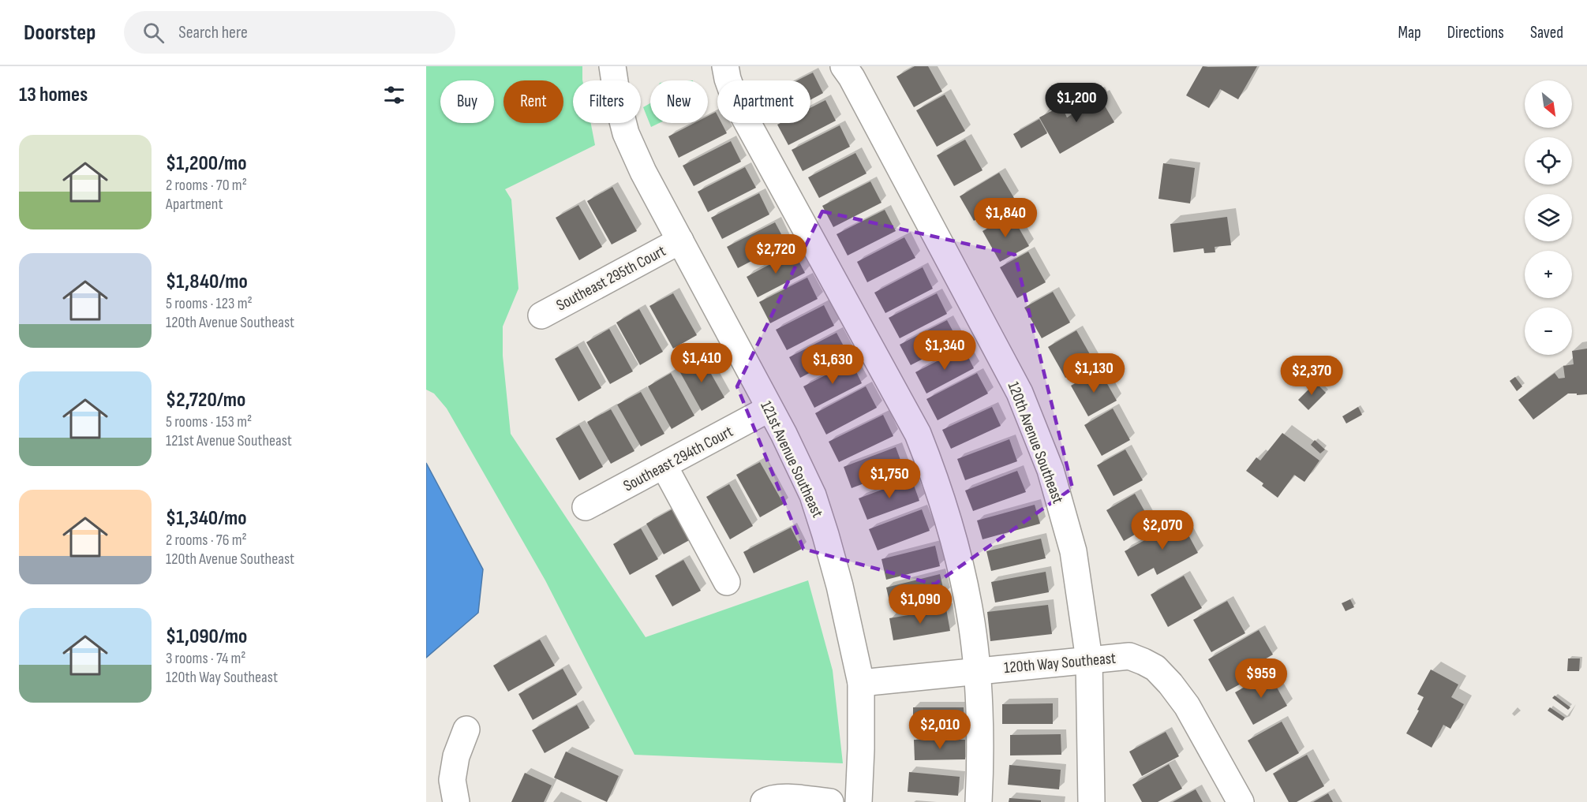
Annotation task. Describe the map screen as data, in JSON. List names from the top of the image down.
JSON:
{
  "streets": {
    "street": [
      "Southeast 295th Court",
      "120th Avenue Southeast",
      "Southeast 294th Court",
      "121st Avenue Southeast",
      "120th Way Southeast"
    ]
  },
  "crossings": [
    ["Southeast 295th Court", "121st Avenue Southeast"],
    ["120th Avenue Southeast", "120th Way Southeast"],
    ["Southeast 294th Court", "121st Avenue Southeast"],
    ["121st Avenue Southeast", "120th Way Southeast"]
  ],
  "north": "bottom right",
  "page": {
    "header": "Doorstep",
    "search": "Search here",
    "nav": ["Map", "Directions", "Saved"],
    "heading": "13 homes",
    "map_buttons": ["+", "−"],
    "chip": [
      "Buy",
      "Rent",
      "Filters",
      "New",
      "Apartment"
    ],
    "price": [
      "$1,200",
      "$1,840",
      "$2,720",
      "$1,340",
      "$1,410",
      "$1,630",
      "$1,130",
      "$2,370",
      "$1,750",
      "$2,070",
      "$1,090",
      "$959",
      "$2,010"
    ],
    "list": [
      {
        "name": "$1,200/mo",
        "note": "2 rooms · 70 m² · Apartment"
      },
      {
        "name": "$1,840/mo",
        "note": "5 rooms · 123 m² · 120th Avenue Southeast"
      },
      {
        "name": "$2,720/mo",
        "note": "5 rooms · 153 m² · 121st Avenue Southeast"
      },
      {
        "name": "$1,340/mo",
        "note": "2 rooms · 76 m² · 120th Avenue Southeast"
      },
      {
        "name": "$1,090/mo",
        "note": "3 rooms · 74 m² · 120th Way Southeast"
      }
    ]
  }
}
